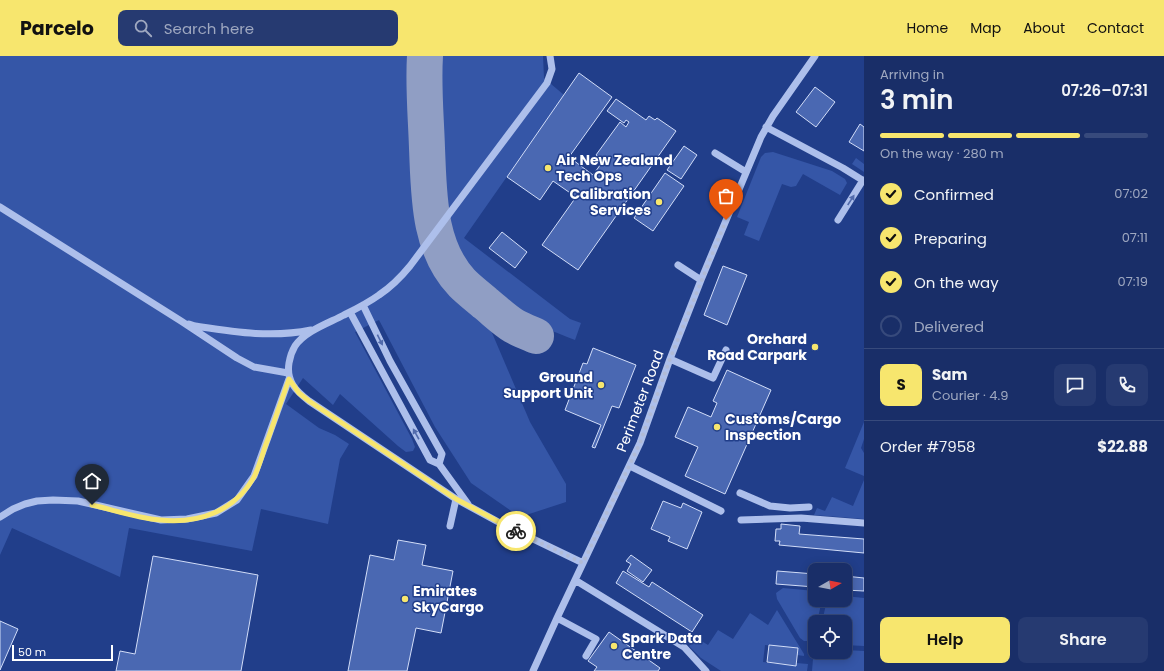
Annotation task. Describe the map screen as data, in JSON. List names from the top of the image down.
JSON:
{
  "streets": {
    "street": ["Perimeter Road"]
  },
  "places": [
    "Air New Zealand Tech Ops",
    "Calibration Services",
    "Orchard Road Carpark",
    "Ground Support Unit",
    "Customs/Cargo Inspection",
    "Emirates SkyCargo",
    "Spark Data Centre"
  ],
  "scale_bar": "50 m",
  "north": "right",
  "page": {
    "header": "Parcelo",
    "search": "Search here",
    "nav": [
      "Home",
      "Map",
      "About",
      "Contact"
    ],
    "heading": ["3 min", "Arriving in", "07:26–07:31"],
    "panel": [
      "Sam",
      "Courier · 4.9",
      "Order #7958",
      "$22.88"
    ],
    "bar": "On the way · 280 m",
    "list": [
      ["Confirmed", "07:02"],
      ["Preparing", "07:11"],
      ["On the way", "07:19"],
      "Delivered"
    ],
    "round": "S",
    "buttons": ["Help", "Share"],
    "scale": "50 m"
  }
}
